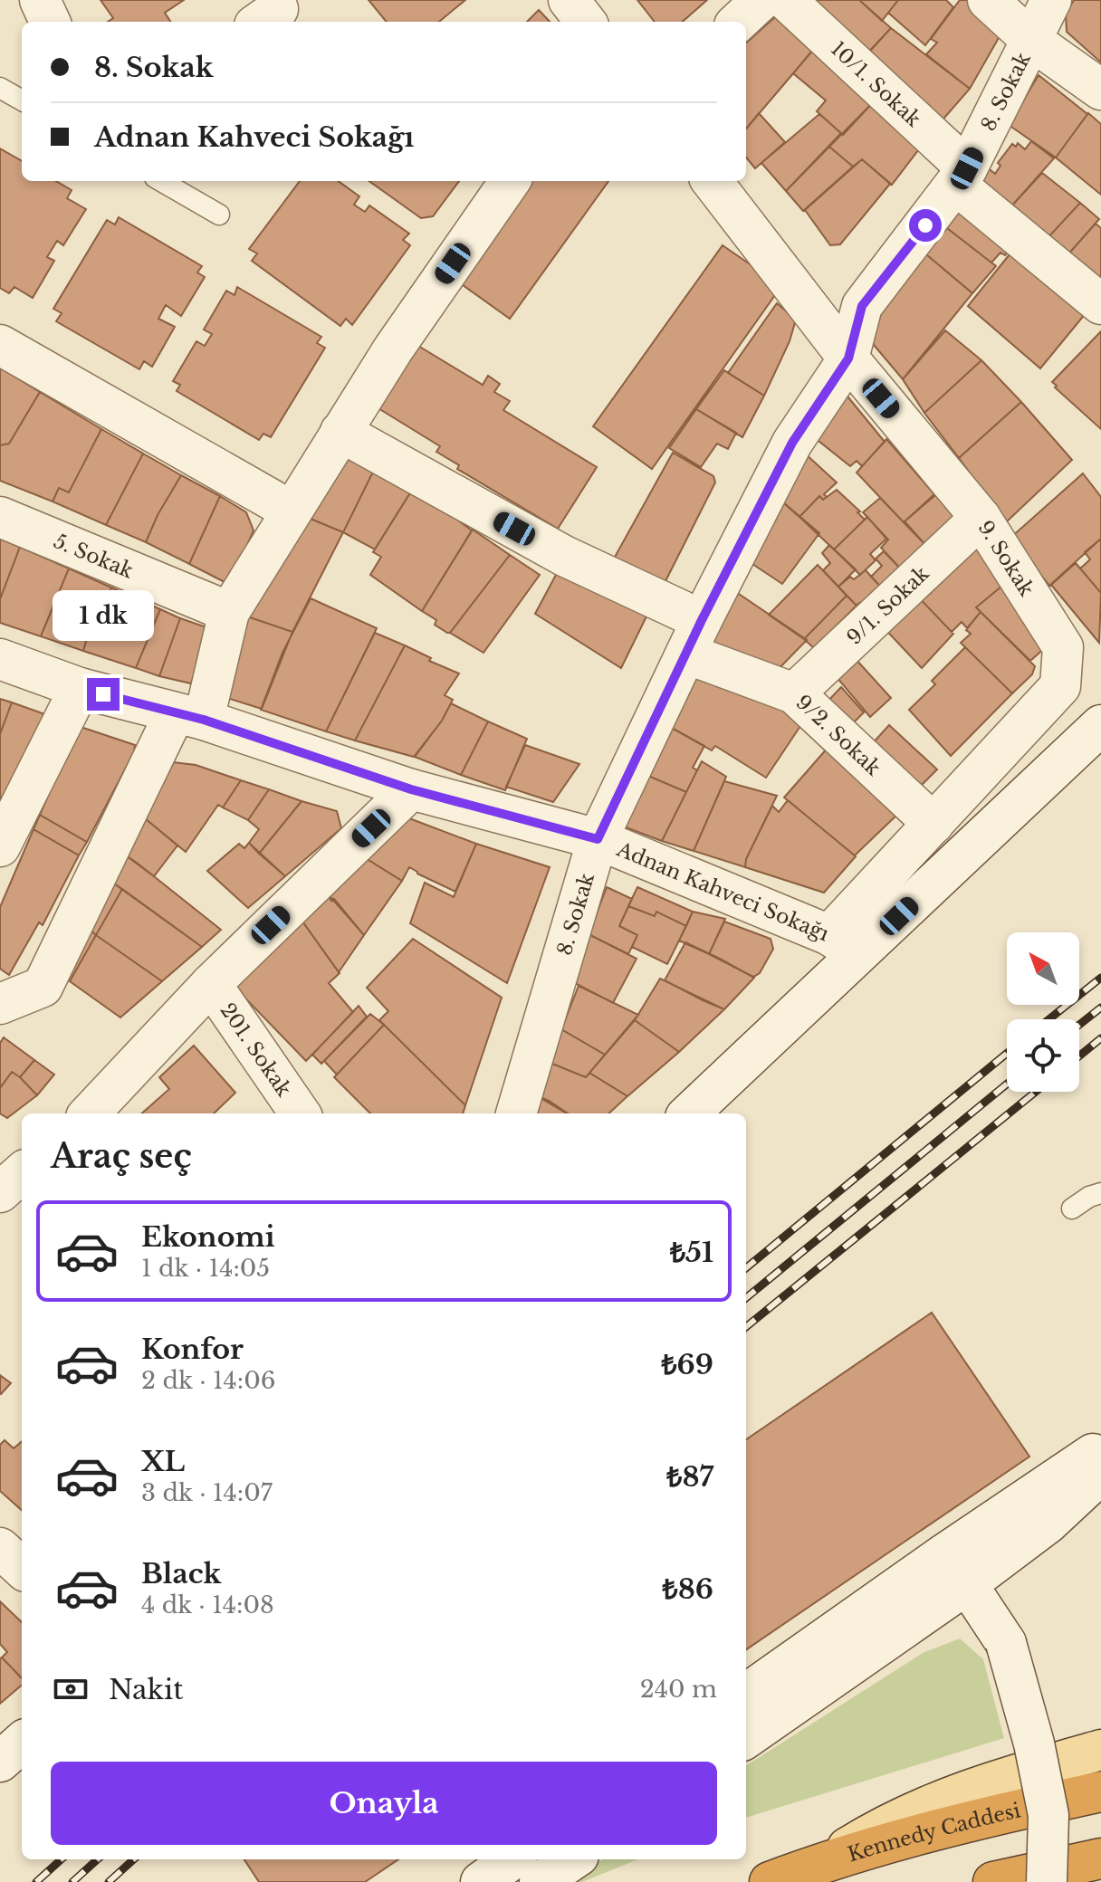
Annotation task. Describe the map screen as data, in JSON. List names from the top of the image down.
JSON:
{
  "streets": {
    "highway": ["Kennedy Caddesi"],
    "street": [
      "10/1. Sokak",
      "8. Sokak",
      "5. Sokak",
      "9. Sokak",
      "9/1. Sokak",
      "9/2. Sokak",
      "Adnan Kahveci Sokağı",
      "201. Sokak"
    ]
  },
  "crossings": [
    ["10/1. Sokak", "8. Sokak"],
    ["8. Sokak", "9. Sokak"],
    ["8. Sokak", "9/2. Sokak"],
    ["8. Sokak", "Adnan Kahveci Sokağı"],
    ["9. Sokak", "9/1. Sokak"],
    ["9. Sokak", "9/2. Sokak"],
    ["9. Sokak", "Adnan Kahveci Sokağı"],
    ["9/1. Sokak", "9/2. Sokak"]
  ],
  "north": "top left",
  "page": {
    "banner": ["8. Sokak", "Adnan Kahveci Sokağı"],
    "bubble": "1 dk",
    "heading": "Araç seç",
    "list": [
      {
        "name": "Ekonomi",
        "note": "1 dk · 14:05",
        "value": "₺51"
      },
      {
        "name": "Konfor",
        "note": "2 dk · 14:06",
        "value": "₺69"
      },
      {
        "name": "XL",
        "note": "3 dk · 14:07",
        "value": "₺87"
      },
      {
        "name": "Black",
        "note": "4 dk · 14:08",
        "value": "₺86"
      }
    ],
    "pay": ["Nakit", "240 m"],
    "buttons": "Onayla"
  }
}
